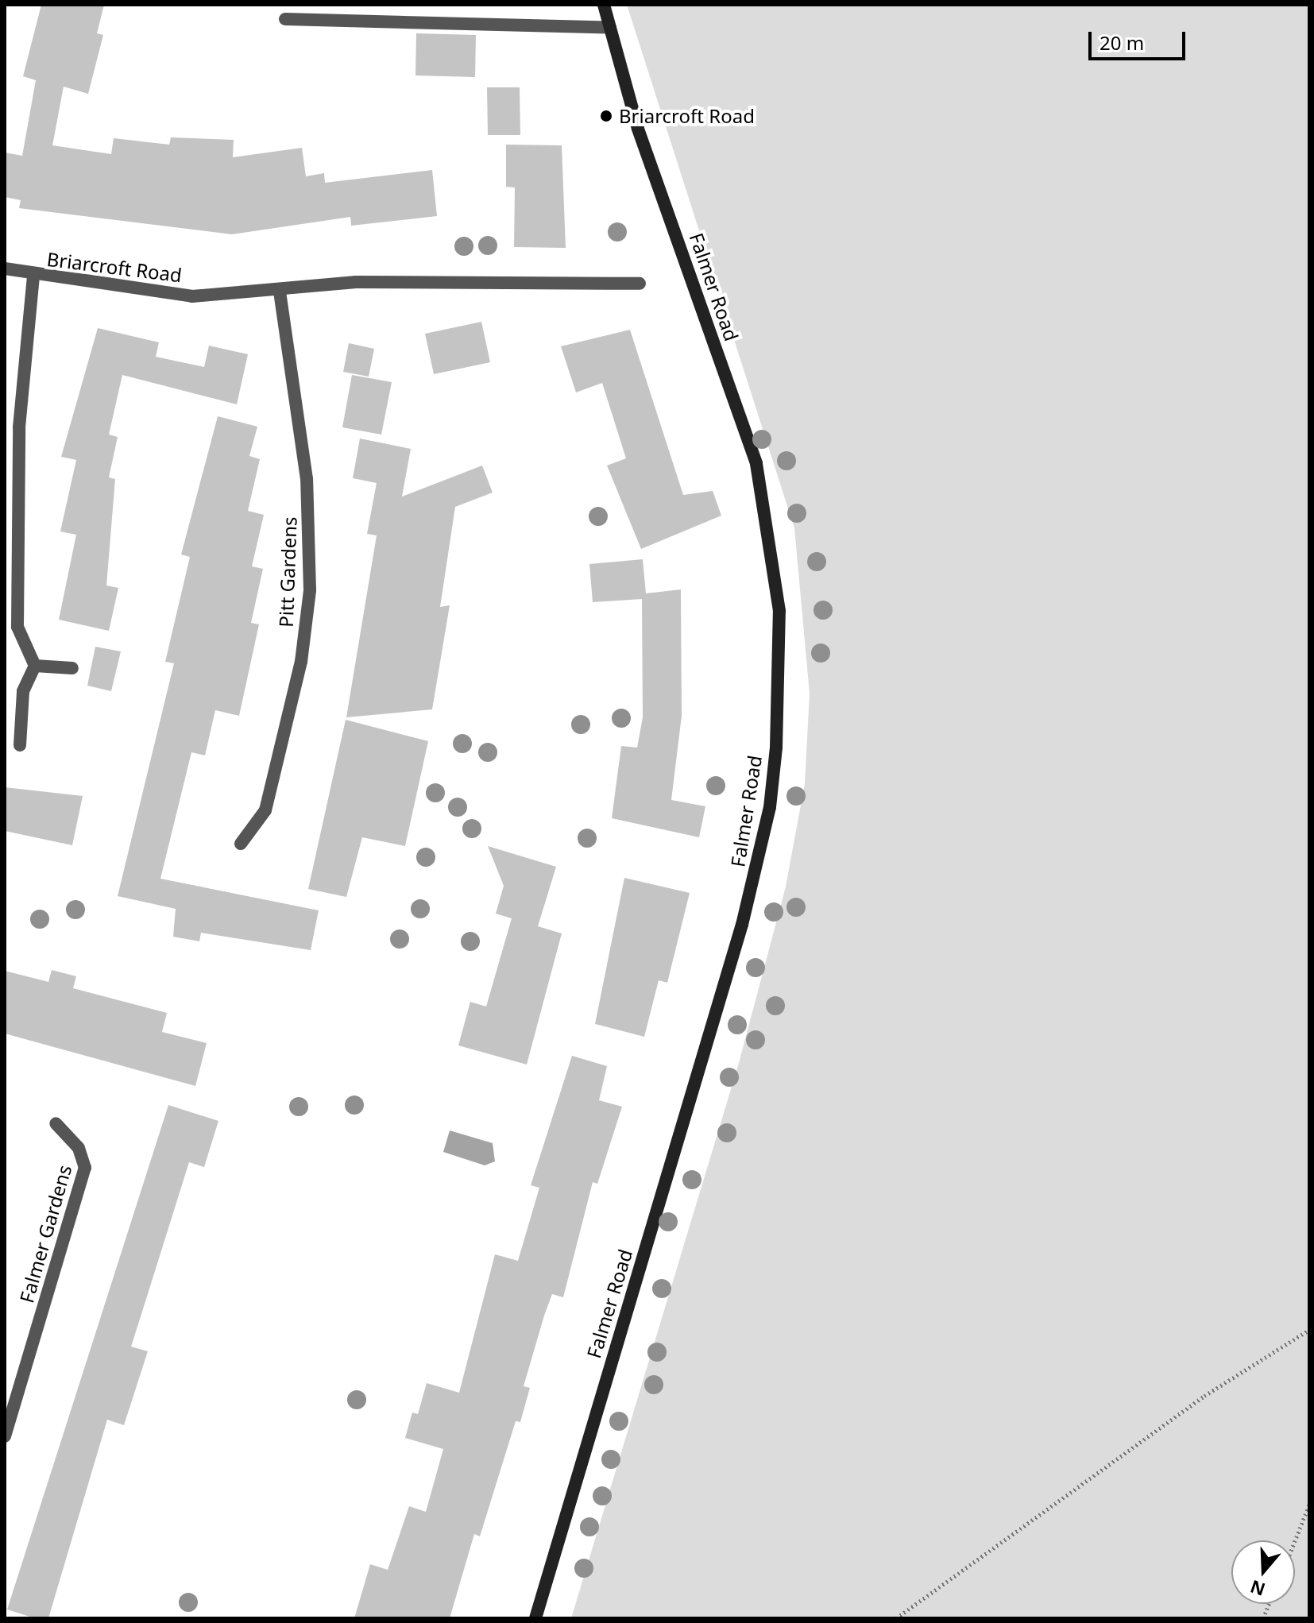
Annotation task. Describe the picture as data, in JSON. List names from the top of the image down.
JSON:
{
  "streets": {
    "main road": ["Falmer Road"],
    "street": ["Briarcroft Road", "Pitt Gardens", "Falmer Gardens"]
  },
  "crossings": [
    ["Briarcroft Road", "Pitt Gardens"]
  ],
  "places": ["Briarcroft Road"],
  "scale_bar": "20 m",
  "north": "bottom"
}
